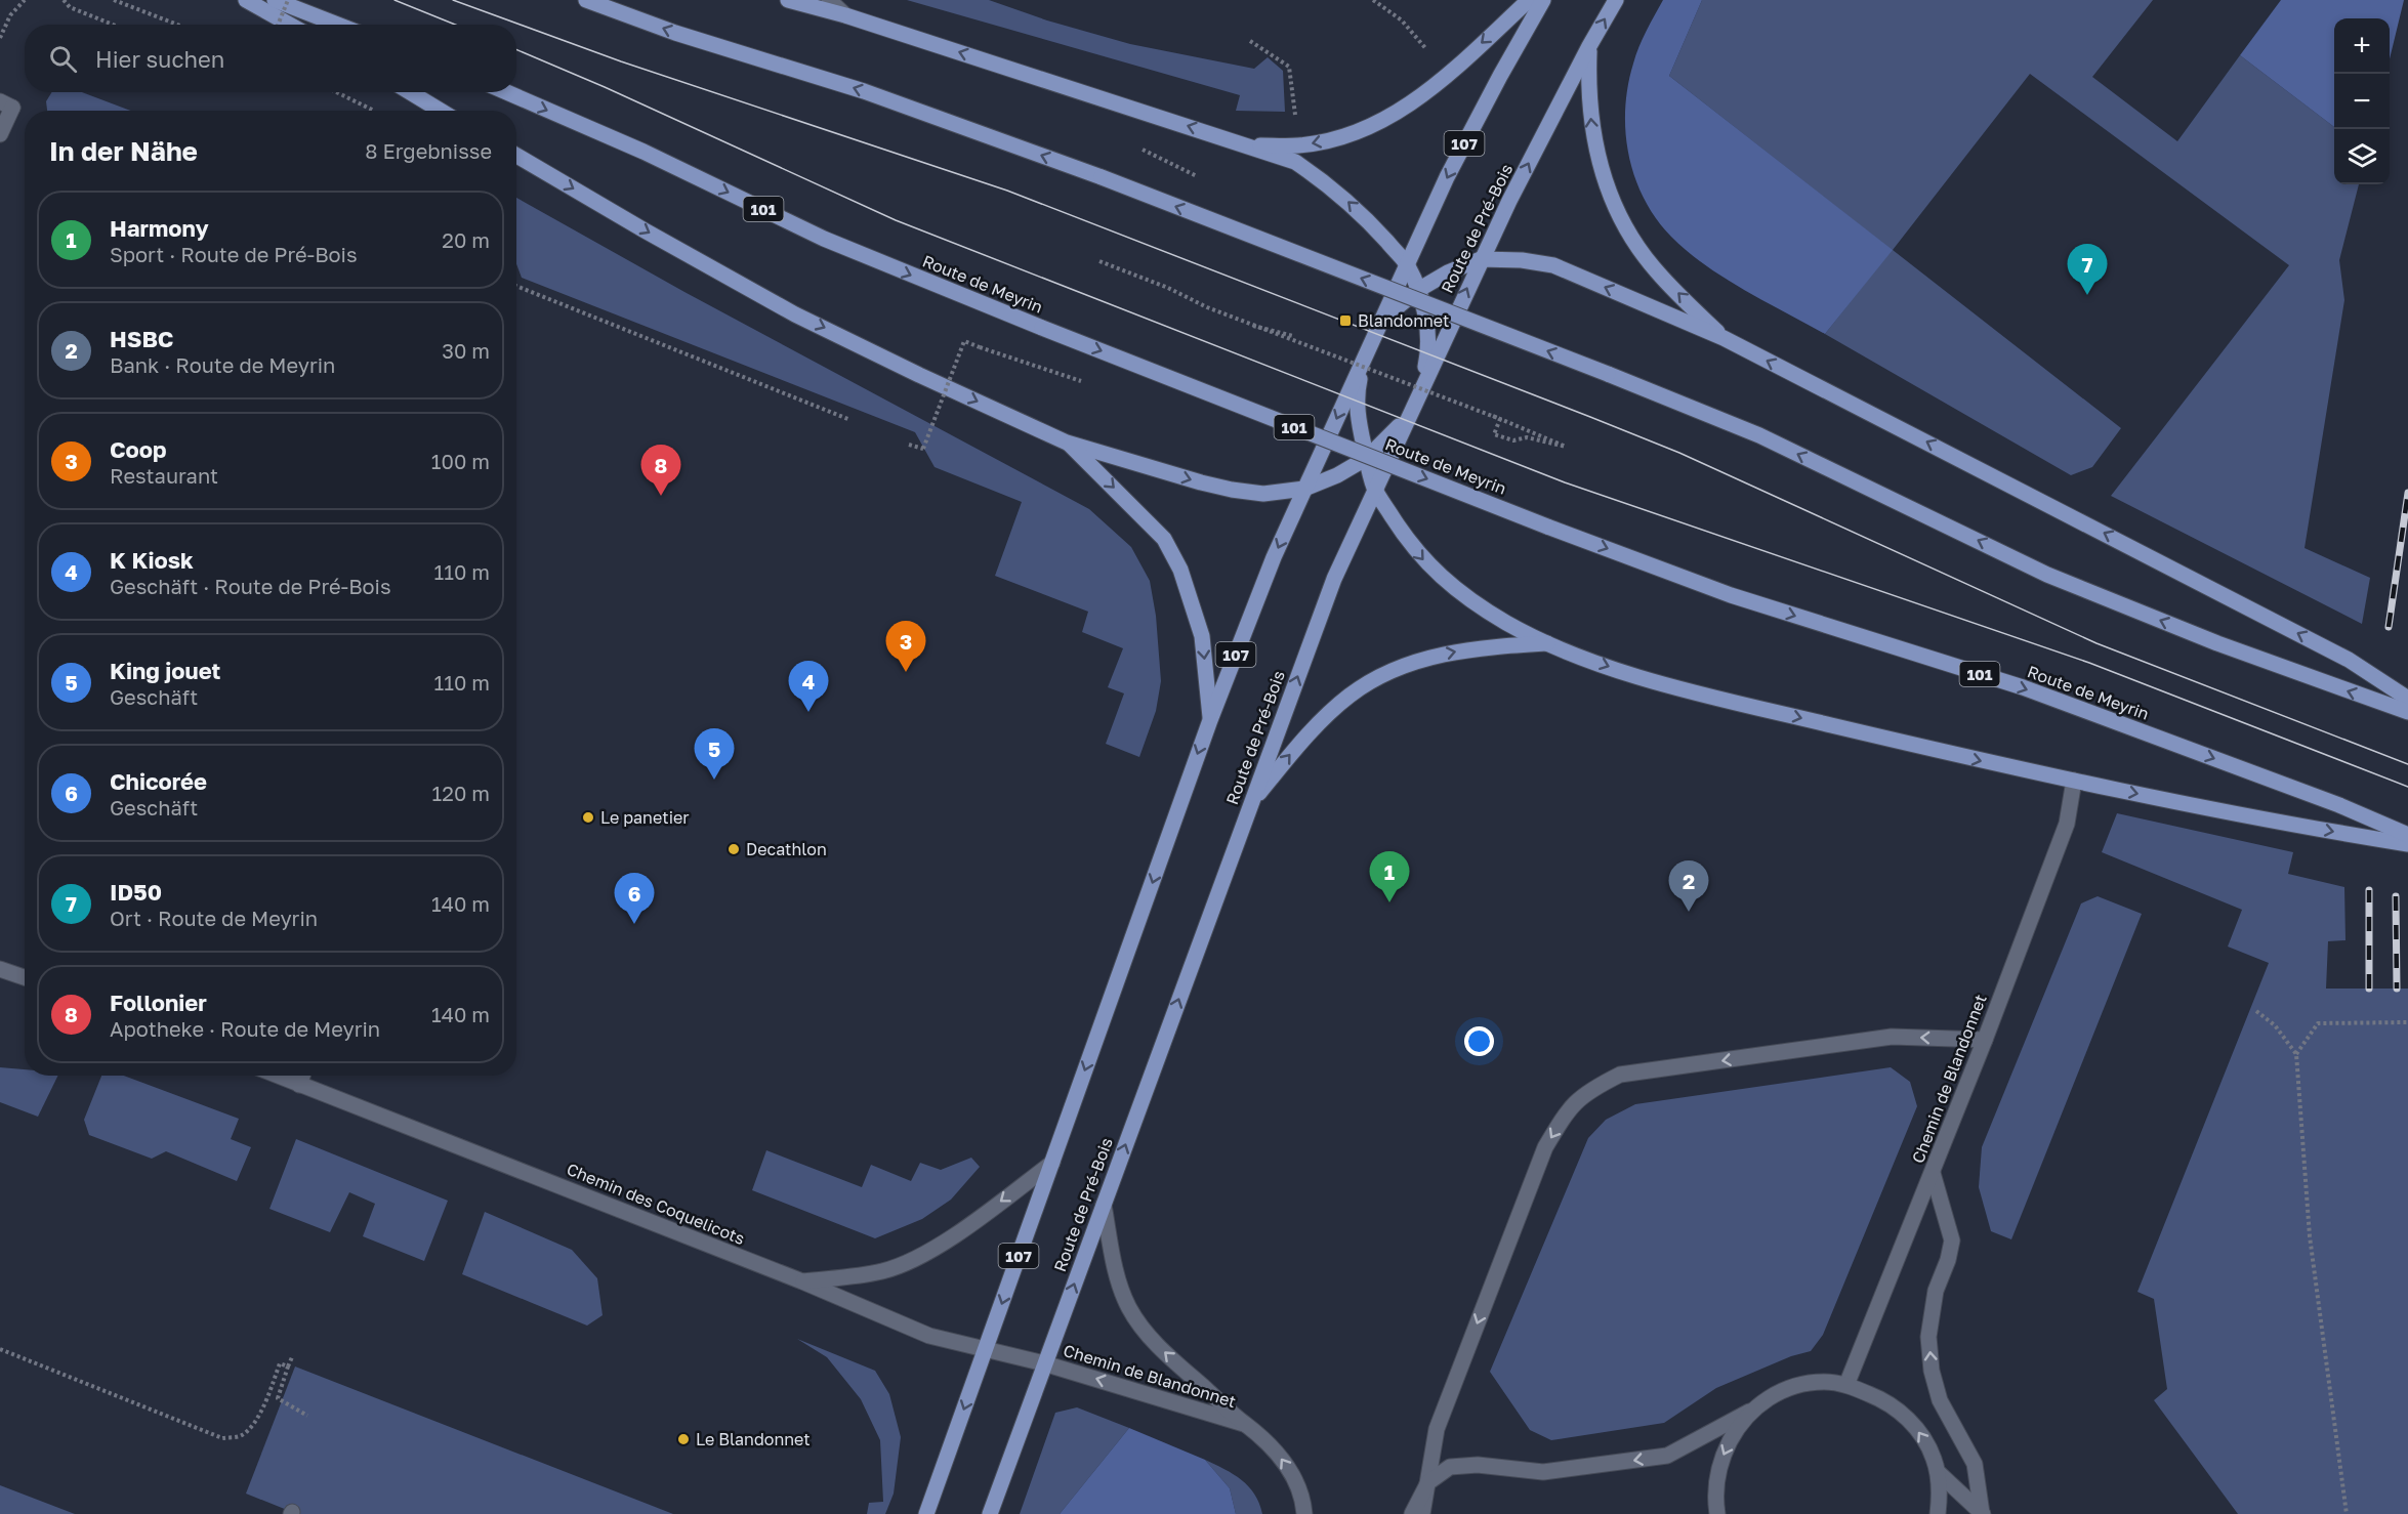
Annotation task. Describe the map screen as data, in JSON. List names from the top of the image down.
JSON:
{
  "streets": {
    "main road": [
      "107",
      "101",
      "Route de Pré-Bois",
      "Route de Meyrin"
    ],
    "street": ["Chemin de Blandonnet", "Chemin des Coquelicots"]
  },
  "crossings": [
    ["107", "Chemin des Coquelicots"],
    ["Route de Pré-Bois", "Chemin de Blandonnet"],
    ["Route de Pré-Bois", "Chemin des Coquelicots"],
    ["Chemin de Blandonnet", "Chemin des Coquelicots"]
  ],
  "one_way": ["Chemin de Blandonnet"],
  "places": {
    "transit": ["Blandonnet"],
    "other": ["Le panetier", "Decathlon", "Le Blandonnet"]
  },
  "page": {
    "map_buttons": ["+", "−"],
    "search": "Hier suchen",
    "heading": ["In der Nähe", "8 Ergebnisse"],
    "list": [
      {
        "mark": "1",
        "name": "Harmony",
        "note": "Sport · Route de Pré-Bois",
        "value": "20 m"
      },
      {
        "mark": "2",
        "name": "HSBC",
        "note": "Bank · Route de Meyrin",
        "value": "30 m"
      },
      {
        "mark": "3",
        "name": "Coop",
        "note": "Restaurant",
        "value": "100 m"
      },
      {
        "mark": "4",
        "name": "K Kiosk",
        "note": "Geschäft · Route de Pré-Bois",
        "value": "110 m"
      },
      {
        "mark": "5",
        "name": "King jouet",
        "note": "Geschäft",
        "value": "110 m"
      },
      {
        "mark": "6",
        "name": "Chicorée",
        "note": "Geschäft",
        "value": "120 m"
      },
      {
        "mark": "7",
        "name": "ID50",
        "note": "Ort · Route de Meyrin",
        "value": "140 m"
      },
      {
        "mark": "8",
        "name": "Follonier",
        "note": "Apotheke · Route de Meyrin",
        "value": "140 m"
      }
    ],
    "pins": [
      "7",
      "8",
      "3",
      "4",
      "5",
      "1",
      "2",
      "6"
    ]
  }
}
